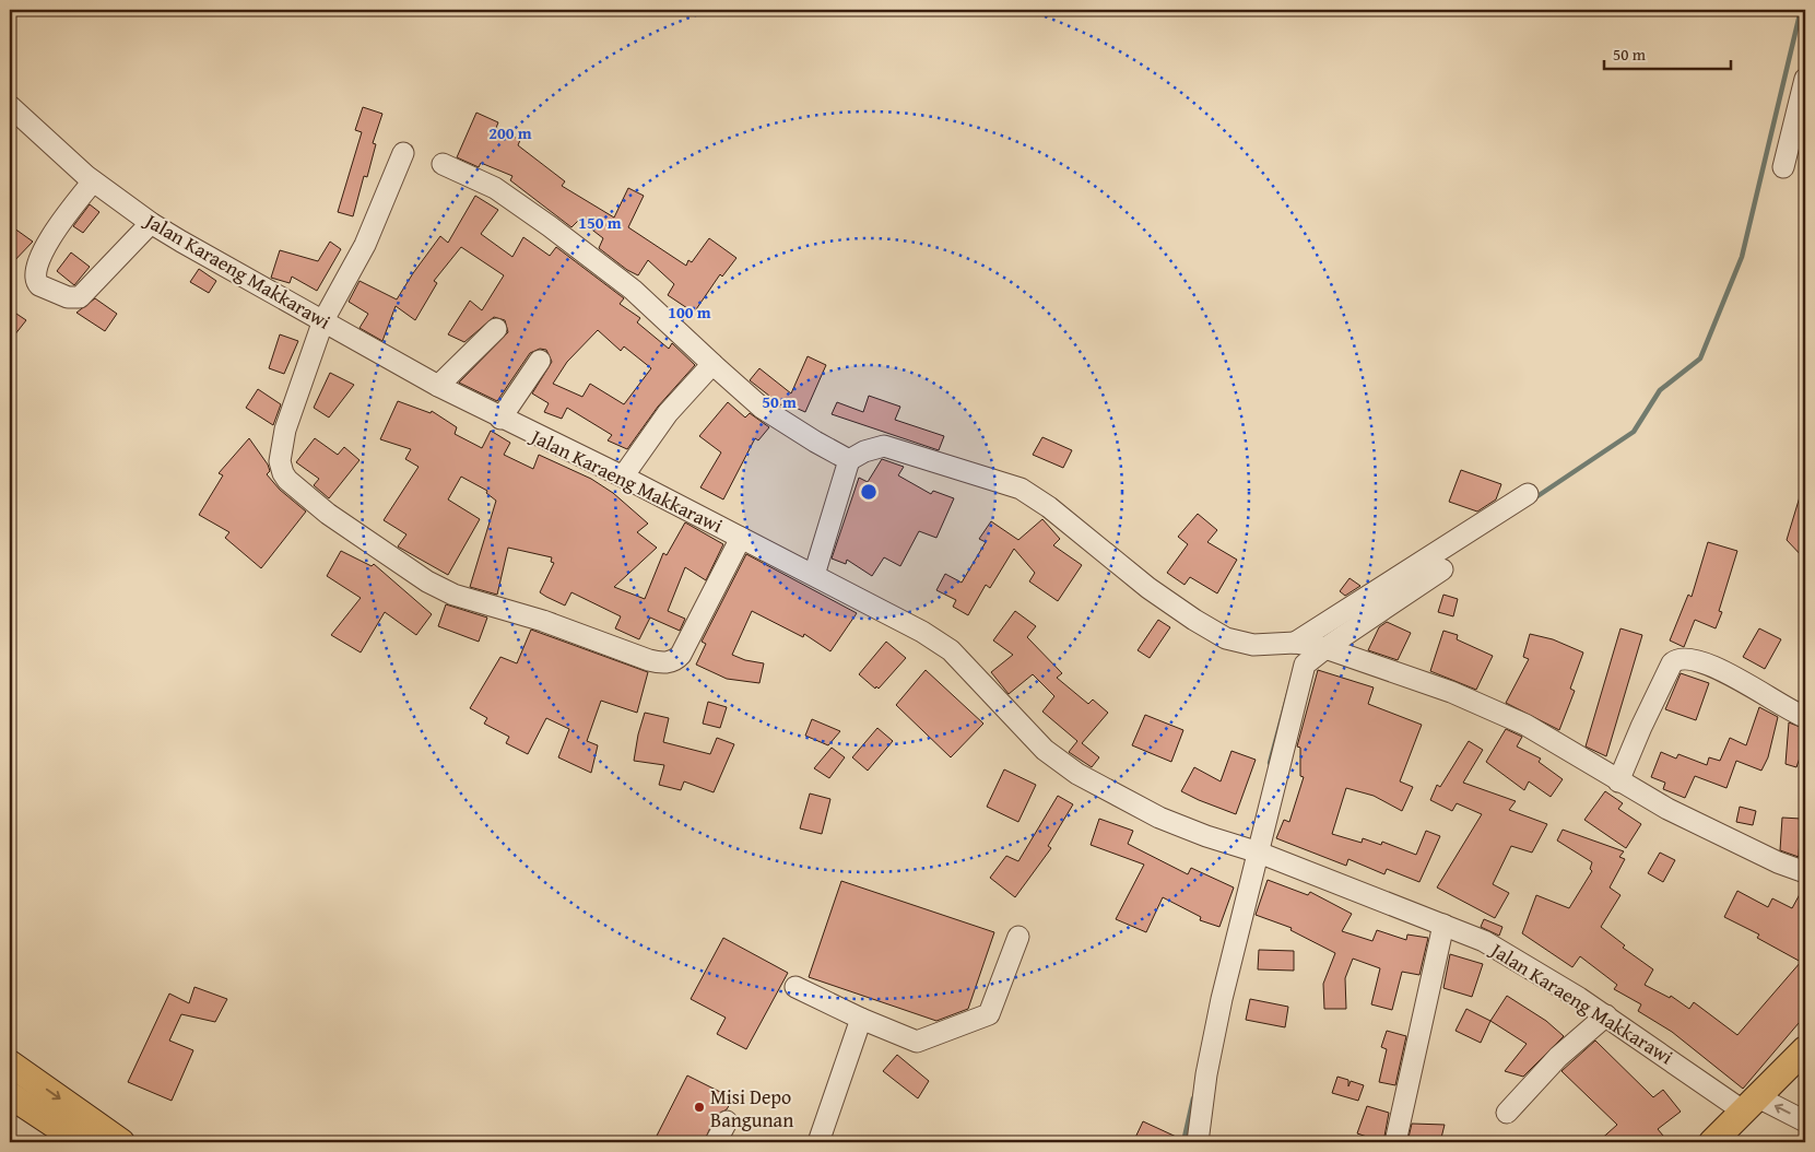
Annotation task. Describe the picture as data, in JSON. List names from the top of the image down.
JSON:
{
  "streets": {
    "street": ["Jalan Karaeng Makkarawi"]
  },
  "places": ["Misi Depo Bangunan"],
  "scale_bar": "50 m",
  "rings": [
    "200 m",
    "150 m",
    "100 m",
    "50 m"
  ]
}
